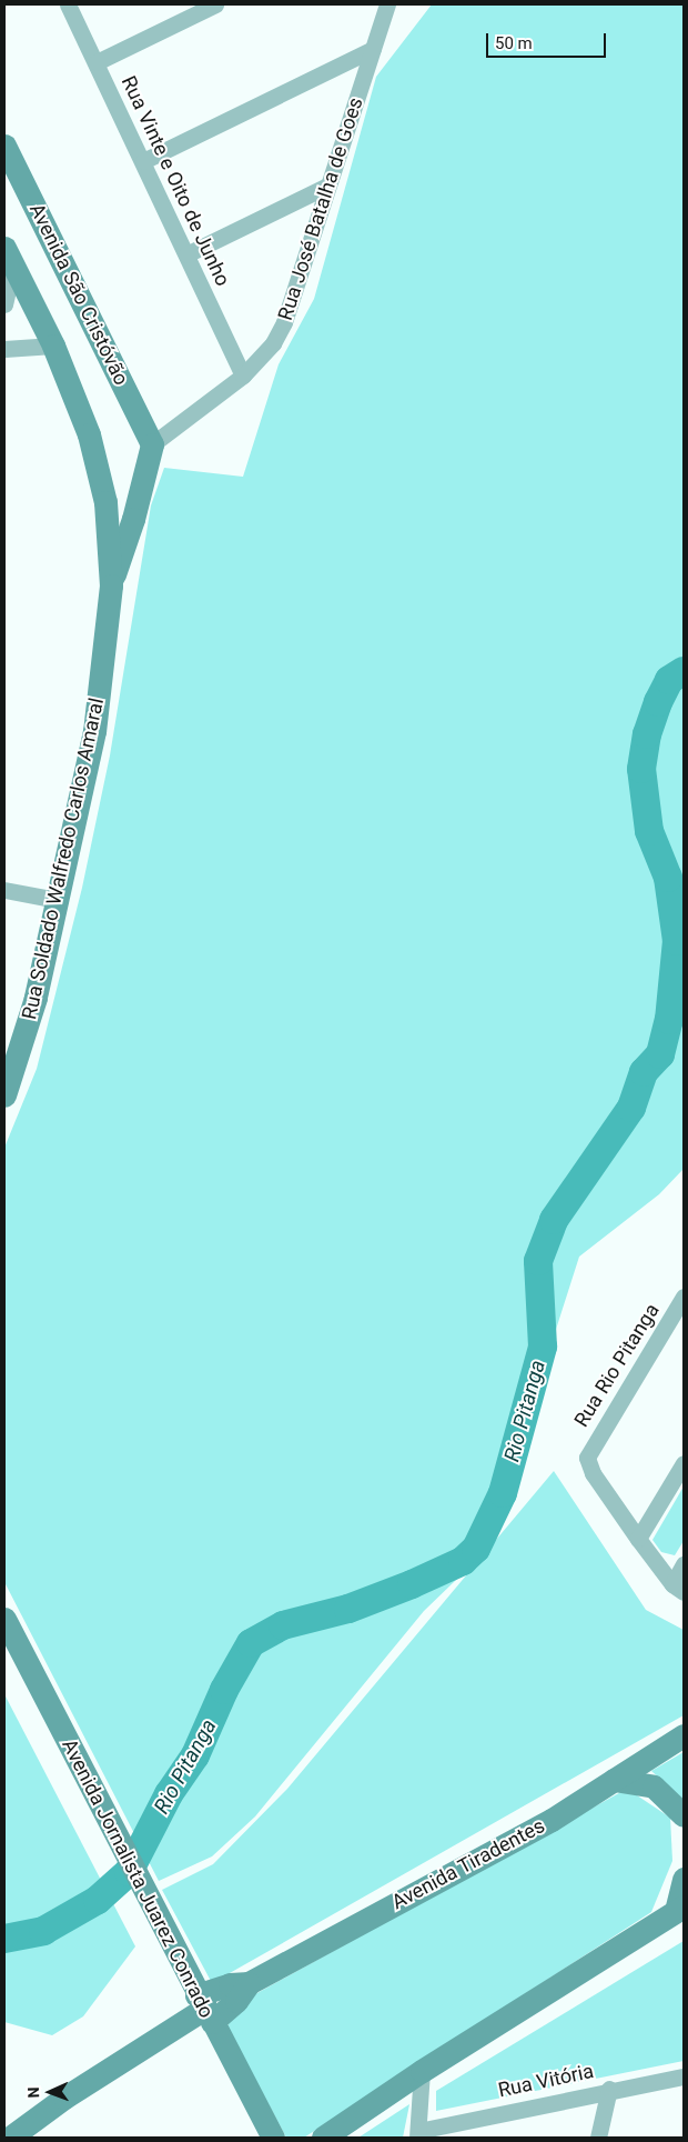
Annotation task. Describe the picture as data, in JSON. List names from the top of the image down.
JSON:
{
  "streets": {
    "street": [
      "Rua Vinte e Oito de Junho",
      "Rua José Batalha de Goes",
      "Avenida São Cristóvão",
      "Rua Soldado Walfredo Carlos Amaral",
      "Rua Rio Pitanga",
      "Avenida Tiradentes",
      "Avenida Jornalista Juarez Conrado",
      "Rua Vitória"
    ]
  },
  "crossings": [
    ["Rua Vinte e Oito de Junho", "Rua José Batalha de Goes"],
    ["Rua José Batalha de Goes", "Avenida São Cristóvão"],
    ["Avenida Tiradentes", "Avenida Jornalista Juarez Conrado"]
  ],
  "water": ["Rio Pitanga"],
  "scale_bar": "50 m",
  "north": "left"
}
